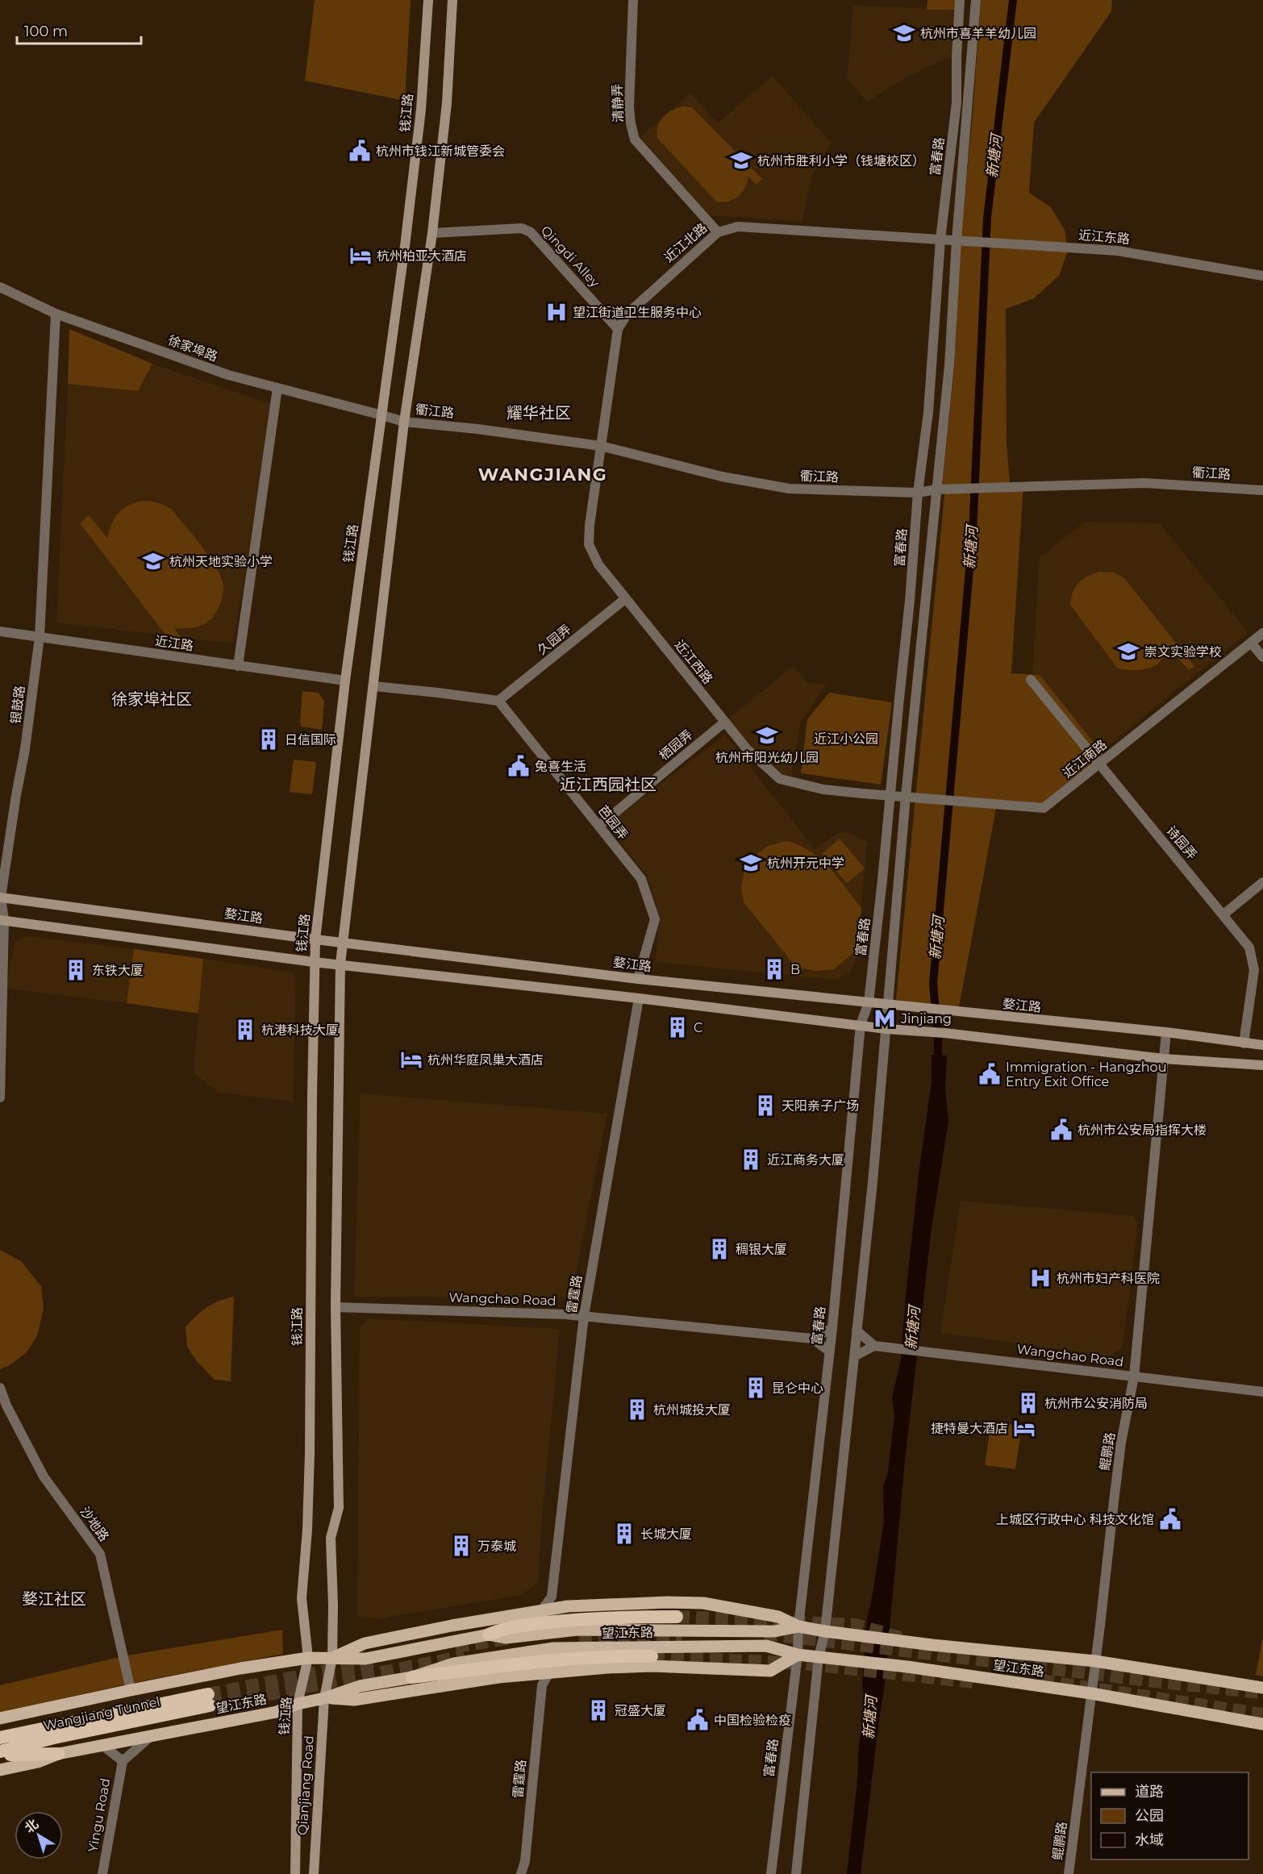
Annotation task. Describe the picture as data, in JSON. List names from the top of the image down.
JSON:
{
  "streets": {
    "highway": ["Wangjiang Tunnel"],
    "main road": [
      "钱江路",
      "婺江路",
      "望江东路",
      "Qianjiang Road"
    ],
    "street": [
      "清静弄",
      "富春路",
      "近江东路",
      "近江北路",
      "Qingdi Alley",
      "徐家埠路",
      "衢江路",
      "久园弄",
      "近江路",
      "近江西路",
      "银鼓路",
      "栖园弄",
      "近江南路",
      "芭园弄",
      "诗园弄",
      "雷霆路",
      "Wangchao Road",
      "鲲鹏路",
      "沙地路",
      "Yingu Road"
    ]
  },
  "crossings": [
    ["清静弄", "近江北路"],
    ["钱江路", "徐家埠路"],
    ["钱江路", "衢江路"],
    ["钱江路", "近江路"],
    ["钱江路", "婺江路"],
    ["钱江路", "望江东路"],
    ["富春路", "近江东路"],
    ["富春路", "近江北路"],
    ["富春路", "衢江路"],
    ["富春路", "近江西路"],
    ["富春路", "近江南路"],
    ["富春路", "婺江路"],
    ["富春路", "望江东路"],
    ["近江东路", "近江北路"],
    ["近江北路", "Qingdi Alley"],
    ["近江北路", "衢江路"],
    ["近江北路", "近江西路"],
    ["徐家埠路", "衢江路"],
    ["徐家埠路", "银鼓路"],
    ["衢江路", "近江西路"],
    ["久园弄", "近江西路"],
    ["久园弄", "芭园弄"],
    ["近江路", "银鼓路"],
    ["近江西路", "栖园弄"],
    ["近江西路", "近江南路"],
    ["银鼓路", "婺江路"],
    ["栖园弄", "芭园弄"],
    ["近江南路", "诗园弄"],
    ["芭园弄", "婺江路"],
    ["诗园弄", "婺江路"],
    ["婺江路", "鲲鹏路"],
    ["雷霆路", "Wangchao Road"],
    ["Wangchao Road", "鲲鹏路"],
    ["鲲鹏路", "望江东路"],
    ["沙地路", "望江东路"],
    ["望江东路", "Qianjiang Road"]
  ],
  "districts": [
    "耀华社区",
    "WANGJIANG",
    "徐家埠社区",
    "近江西园社区",
    "婺江社区"
  ],
  "water": ["新塘河"],
  "parks": ["近江小公园"],
  "places": {
    "school or university": [
      "杭州市喜羊羊幼儿园",
      "杭州市胜利小学（钱塘校区）",
      "杭州天地实验小学",
      "崇文实验学校",
      "杭州市阳光幼儿园",
      "杭州开元中学"
    ],
    "public building": [
      "杭州市钱江新城管委会",
      "兔喜生活",
      "Immigration - Hangzhou Entry Exit Office",
      "杭州市公安局指挥大楼",
      "上城区行政中心 科技文化馆",
      "中国检验检疫"
    ],
    "hotel": ["杭州柏亚大酒店", "杭州华庭凤巢大酒店", "捷特曼大酒店"],
    "hospital": ["望江街道卫生服务中心", "杭州市妇产科医院"],
    "building": [
      "日信国际",
      "B",
      "东铁大厦",
      "C",
      "杭港科技大厦",
      "天阳亲子广场",
      "近江商务大厦",
      "稠银大厦",
      "昆仑中心",
      "杭州市公安消防局",
      "杭州城投大厦",
      "长城大厦",
      "万泰城",
      "冠盛大厦"
    ],
    "metro station": ["Jinjiang"]
  },
  "legend": ["道路", "公园", "水域"],
  "scale_bar": "100 m",
  "north": "top left"
}
